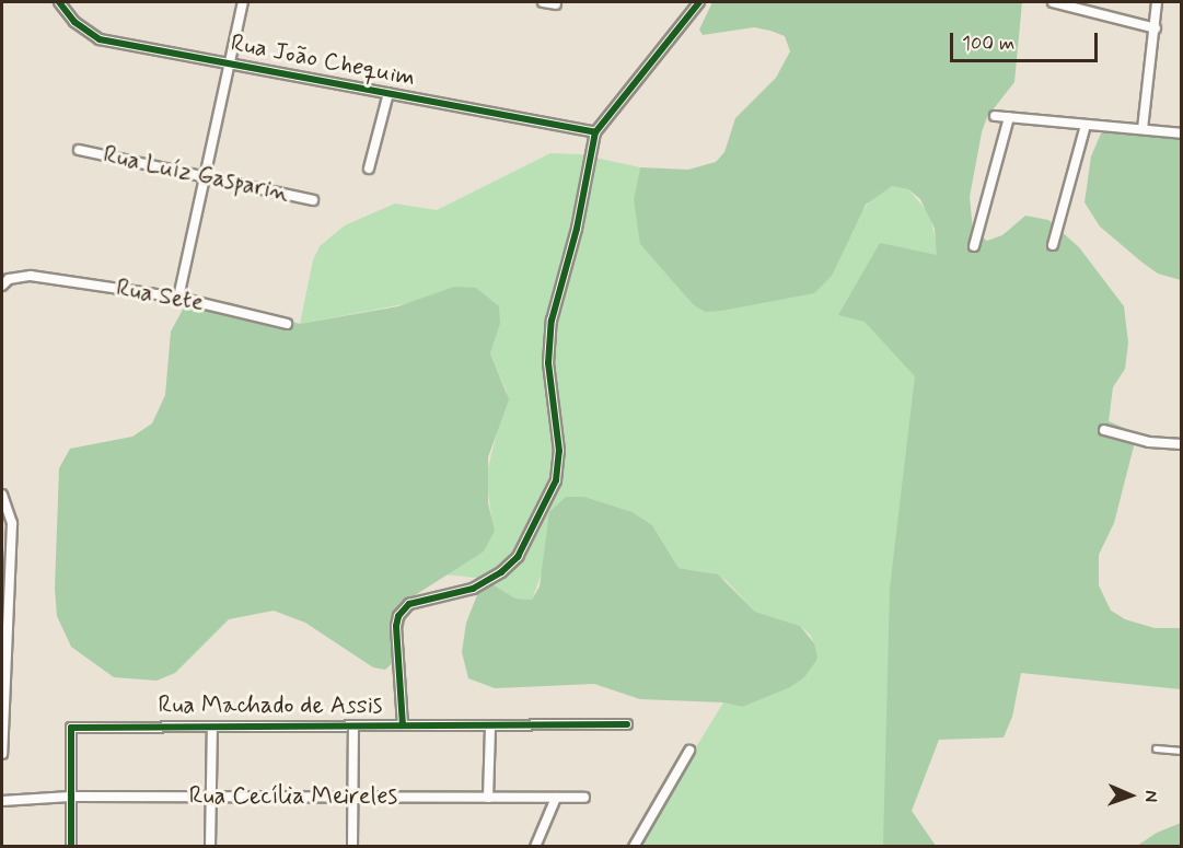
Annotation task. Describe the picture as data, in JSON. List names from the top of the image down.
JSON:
{
  "streets": {
    "street": [
      "Rua João Chequim",
      "Rua Luíz Gasparin",
      "Rua Sete",
      "Rua Machado de Assis",
      "Rua Cecília Meireles"
    ]
  },
  "crossings": [
    ["Rua Machado de Assis", "Rua Cecília Meireles"]
  ],
  "scale_bar": "100 m",
  "north": "right"
}
